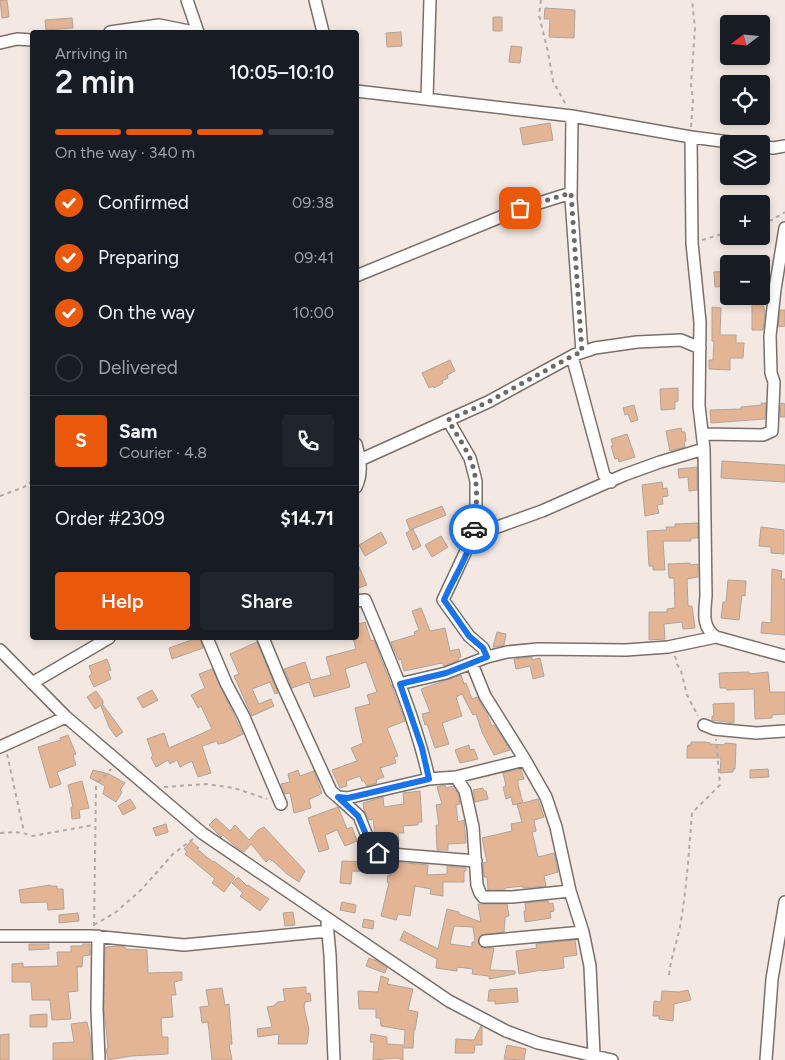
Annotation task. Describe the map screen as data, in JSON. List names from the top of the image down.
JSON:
{
  "north": "left",
  "page": {
    "map_buttons": ["+", "−"],
    "heading": ["2 min", "Arriving in", "10:05–10:10"],
    "panel": [
      "Sam",
      "Courier · 4.8",
      "Order #2309",
      "$14.71"
    ],
    "bar": "On the way · 340 m",
    "list": [
      ["Confirmed", "09:38"],
      ["Preparing", "09:41"],
      ["On the way", "10:00"],
      "Delivered"
    ],
    "round": "S",
    "buttons": ["Help", "Share"]
  }
}
